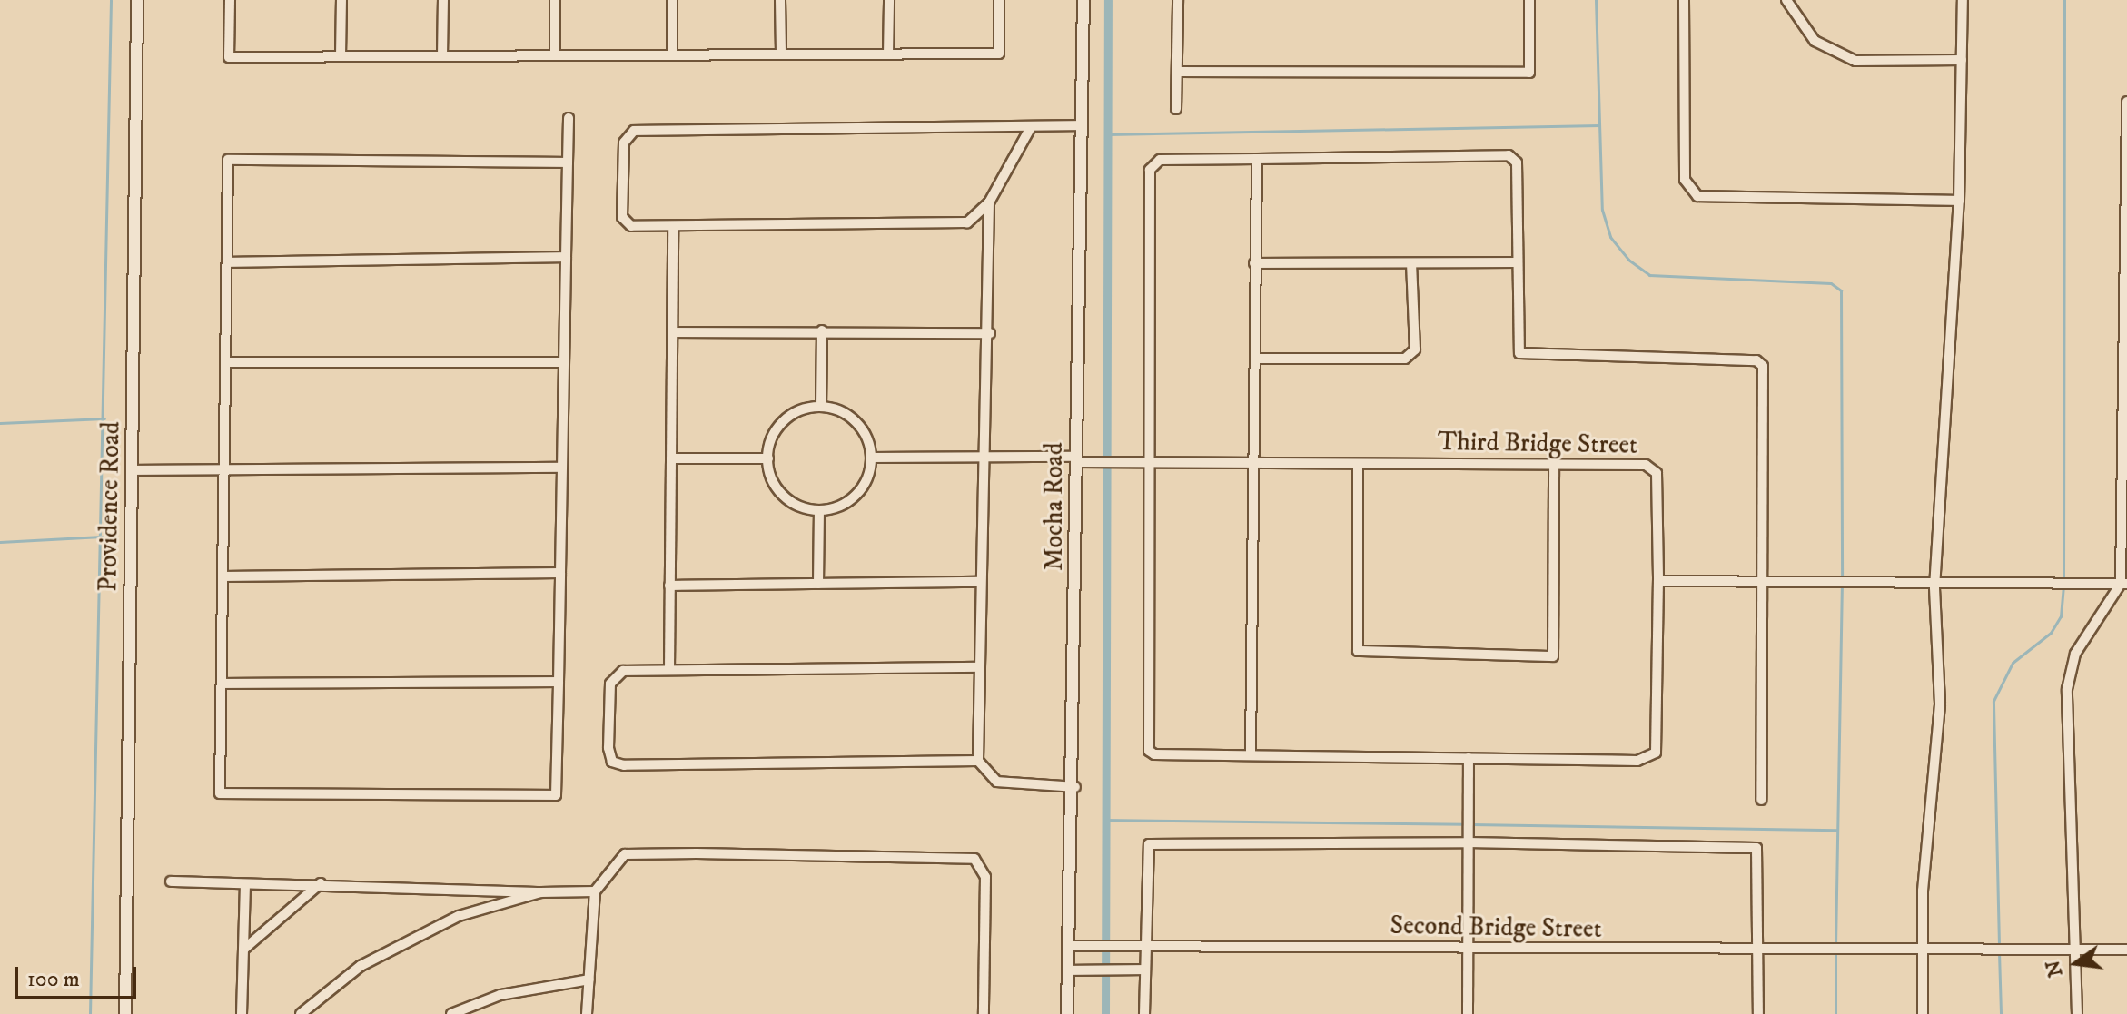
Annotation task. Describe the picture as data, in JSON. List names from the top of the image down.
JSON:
{
  "streets": {
    "street": [
      "Third Bridge Street",
      "Providence Road",
      "Mocha Road",
      "Second Bridge Street"
    ]
  },
  "crossings": [
    ["Third Bridge Street", "Mocha Road"],
    ["Mocha Road", "Second Bridge Street"]
  ],
  "scale_bar": "100 m",
  "north": "left"
}
